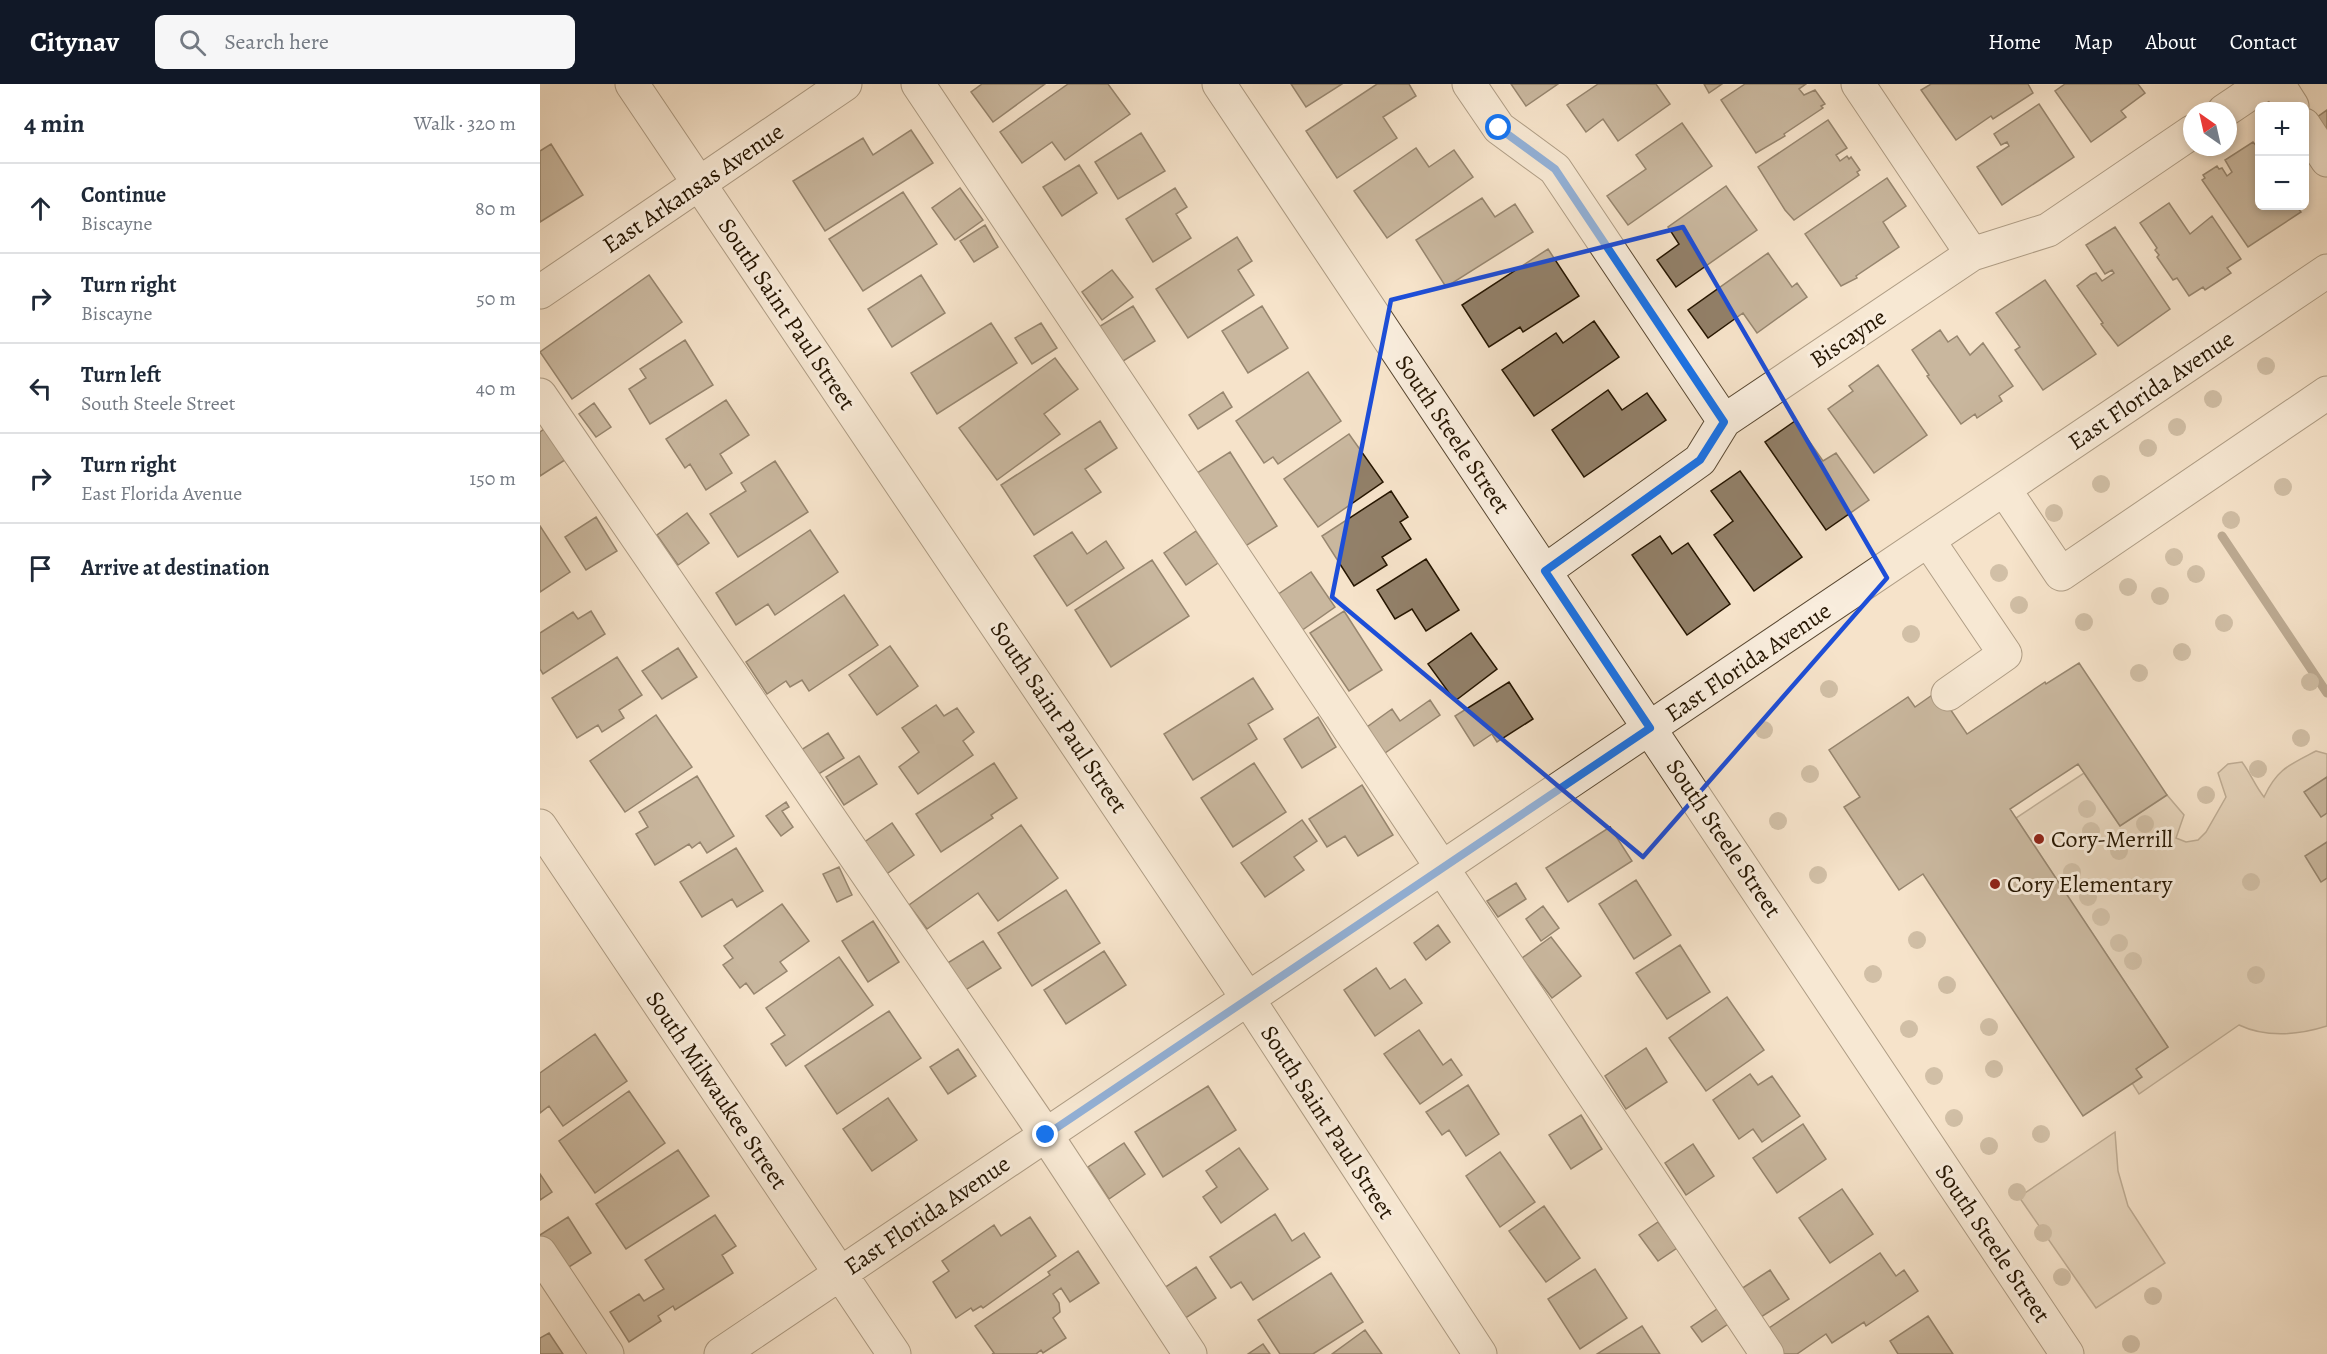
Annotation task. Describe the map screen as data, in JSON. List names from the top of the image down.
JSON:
{
  "streets": {
    "street": [
      "East Arkansas Avenue",
      "South Saint Paul Street",
      "Biscayne",
      "East Florida Avenue",
      "South Steele Street",
      "South Milwaukee Street"
    ]
  },
  "crossings": [
    ["East Arkansas Avenue", "South Saint Paul Street"],
    ["South Saint Paul Street", "East Florida Avenue"],
    ["Biscayne", "South Steele Street"],
    ["East Florida Avenue", "South Steele Street"],
    ["East Florida Avenue", "South Milwaukee Street"]
  ],
  "places": ["Cory-Merrill", "Cory Elementary"],
  "north": "top left",
  "page": {
    "header": "Citynav",
    "search": "Search here",
    "nav": [
      "Home",
      "Map",
      "About",
      "Contact"
    ],
    "heading": ["4 min", "Walk · 320 m"],
    "map_buttons": ["+", "−"],
    "list": [
      ["Continue", "Biscayne", "80 m"],
      ["Turn right", "Biscayne", "50 m"],
      ["Turn left", "South Steele Street", "40 m"],
      ["Turn right", "East Florida Avenue", "150 m"],
      "Arrive at destination"
    ]
  }
}
